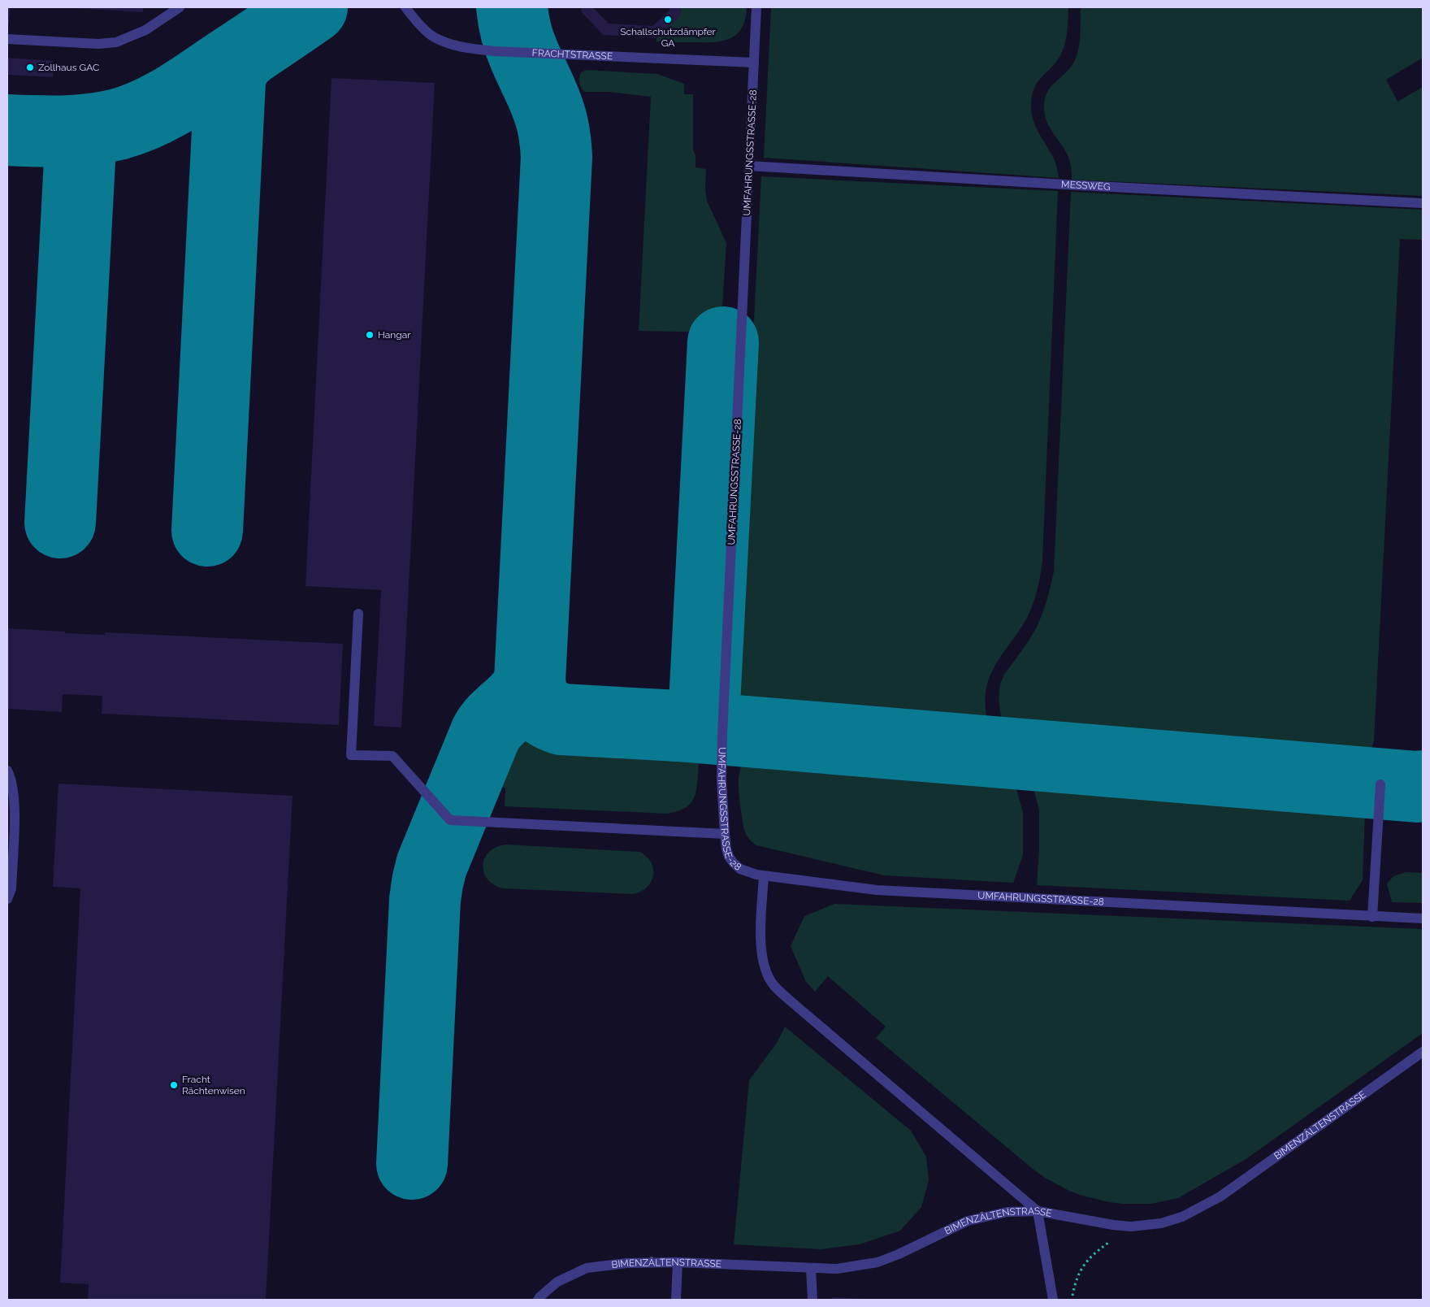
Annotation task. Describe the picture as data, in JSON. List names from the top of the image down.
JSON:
{
  "streets": {
    "street": [
      "FRACHTSTRASSE",
      "UMFAHRUNGSSTRASSE-28",
      "MESSWEG",
      "BIMENZÄLTENSTRASSE"
    ]
  },
  "crossings": [
    ["FRACHTSTRASSE", "UMFAHRUNGSSTRASSE-28"],
    ["UMFAHRUNGSSTRASSE-28", "MESSWEG"]
  ],
  "places": [
    "Schallschutzdämpfer GA",
    "Zollhaus GAC",
    "Hangar",
    "Fracht Rächtenwisen"
  ]
}
